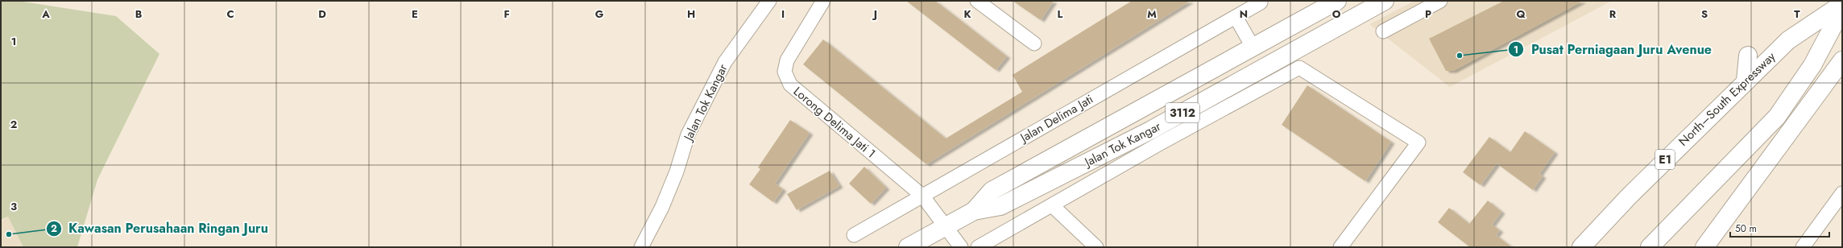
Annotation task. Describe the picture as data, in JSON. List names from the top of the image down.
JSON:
{
  "streets": {
    "main road": [
      "North–South Expressway",
      "Jalan Tok Kangar",
      "3112",
      "E1"
    ],
    "street": ["Jalan Delima Jati", "Lorong Delima Jati 1"]
  },
  "crossings": [
    ["Jalan Tok Kangar", "Lorong Delima Jati 1"],
    ["Jalan Delima Jati", "Lorong Delima Jati 1"]
  ],
  "places": ["Pusat Perniagaan Juru Avenue", "Kawasan Perusahaan Ringan Juru"],
  "scale_bar": "50 m",
  "grid": {
    "columns": [
      "A",
      "B",
      "C",
      "D",
      "E",
      "F",
      "G",
      "H",
      "I",
      "J",
      "K",
      "L",
      "M",
      "N",
      "O",
      "P",
      "Q",
      "R",
      "S",
      "T"
    ],
    "rows": ["1", "2", "3"]
  }
}
